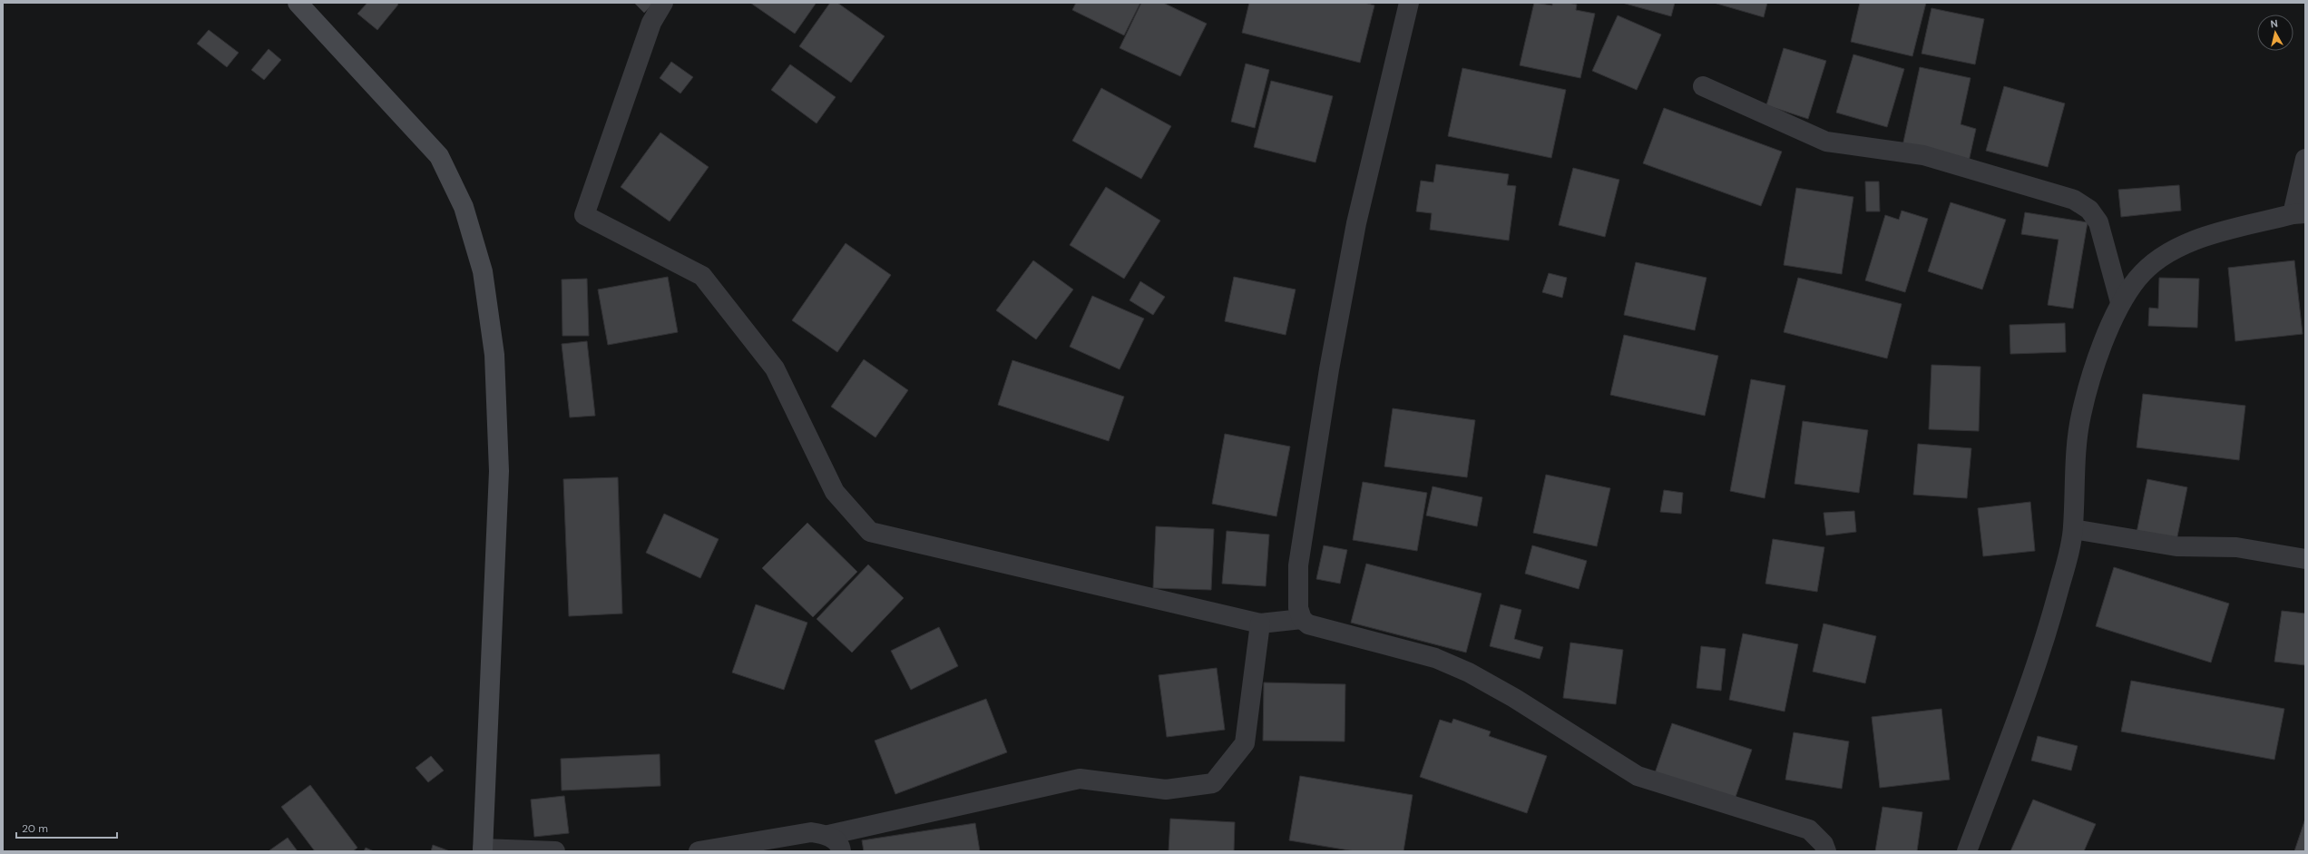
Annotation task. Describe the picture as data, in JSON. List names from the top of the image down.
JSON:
{
  "scale_bar": "20 m",
  "north": "top"
}
